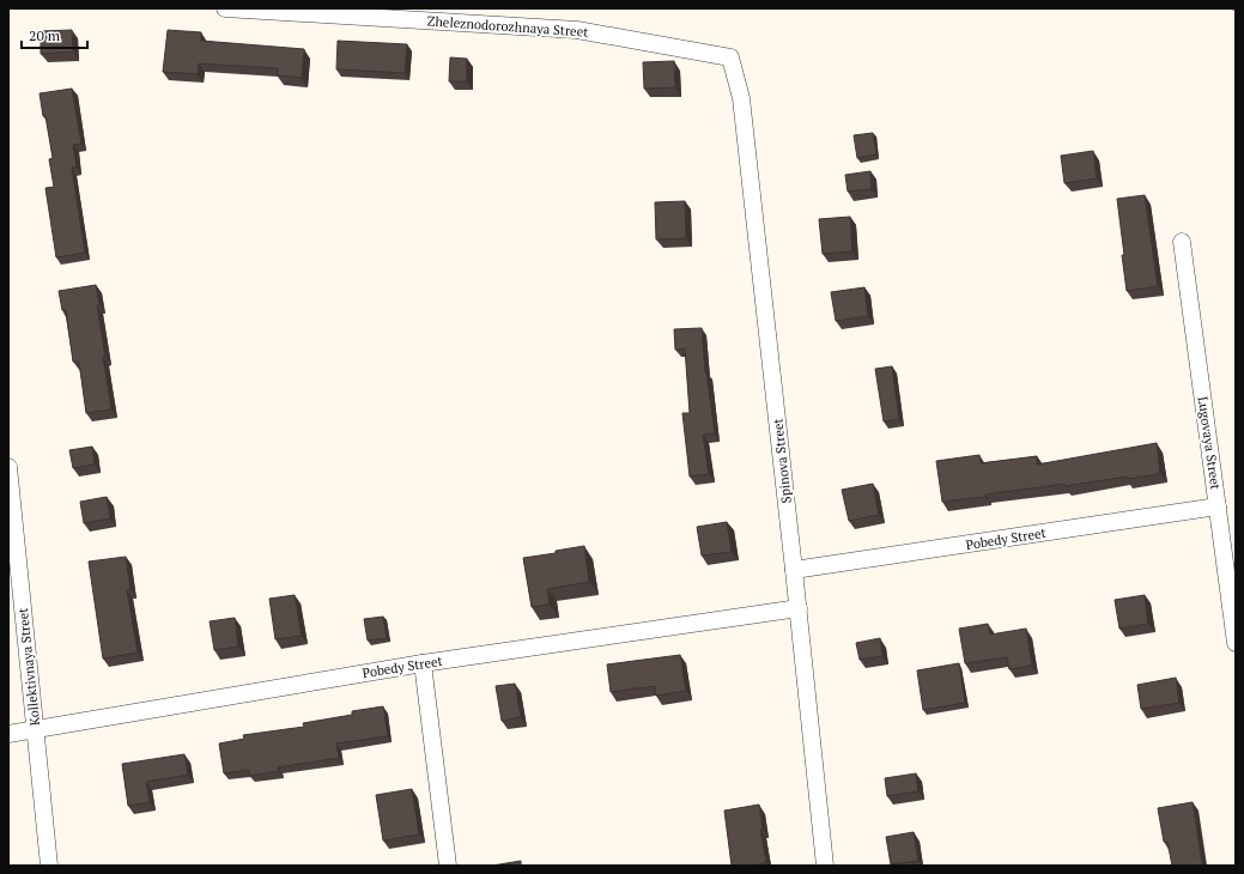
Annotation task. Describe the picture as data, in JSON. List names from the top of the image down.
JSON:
{
  "streets": {
    "street": [
      "Zheleznodorozhnaya Street",
      "Lugovaya Street",
      "Spinova Street",
      "Pobedy Street",
      "Kollektivnaya Street"
    ]
  },
  "crossings": [
    ["Zheleznodorozhnaya Street", "Spinova Street"],
    ["Lugovaya Street", "Pobedy Street"],
    ["Spinova Street", "Pobedy Street"],
    ["Pobedy Street", "Kollektivnaya Street"]
  ],
  "scale_bar": "20 m"
}
